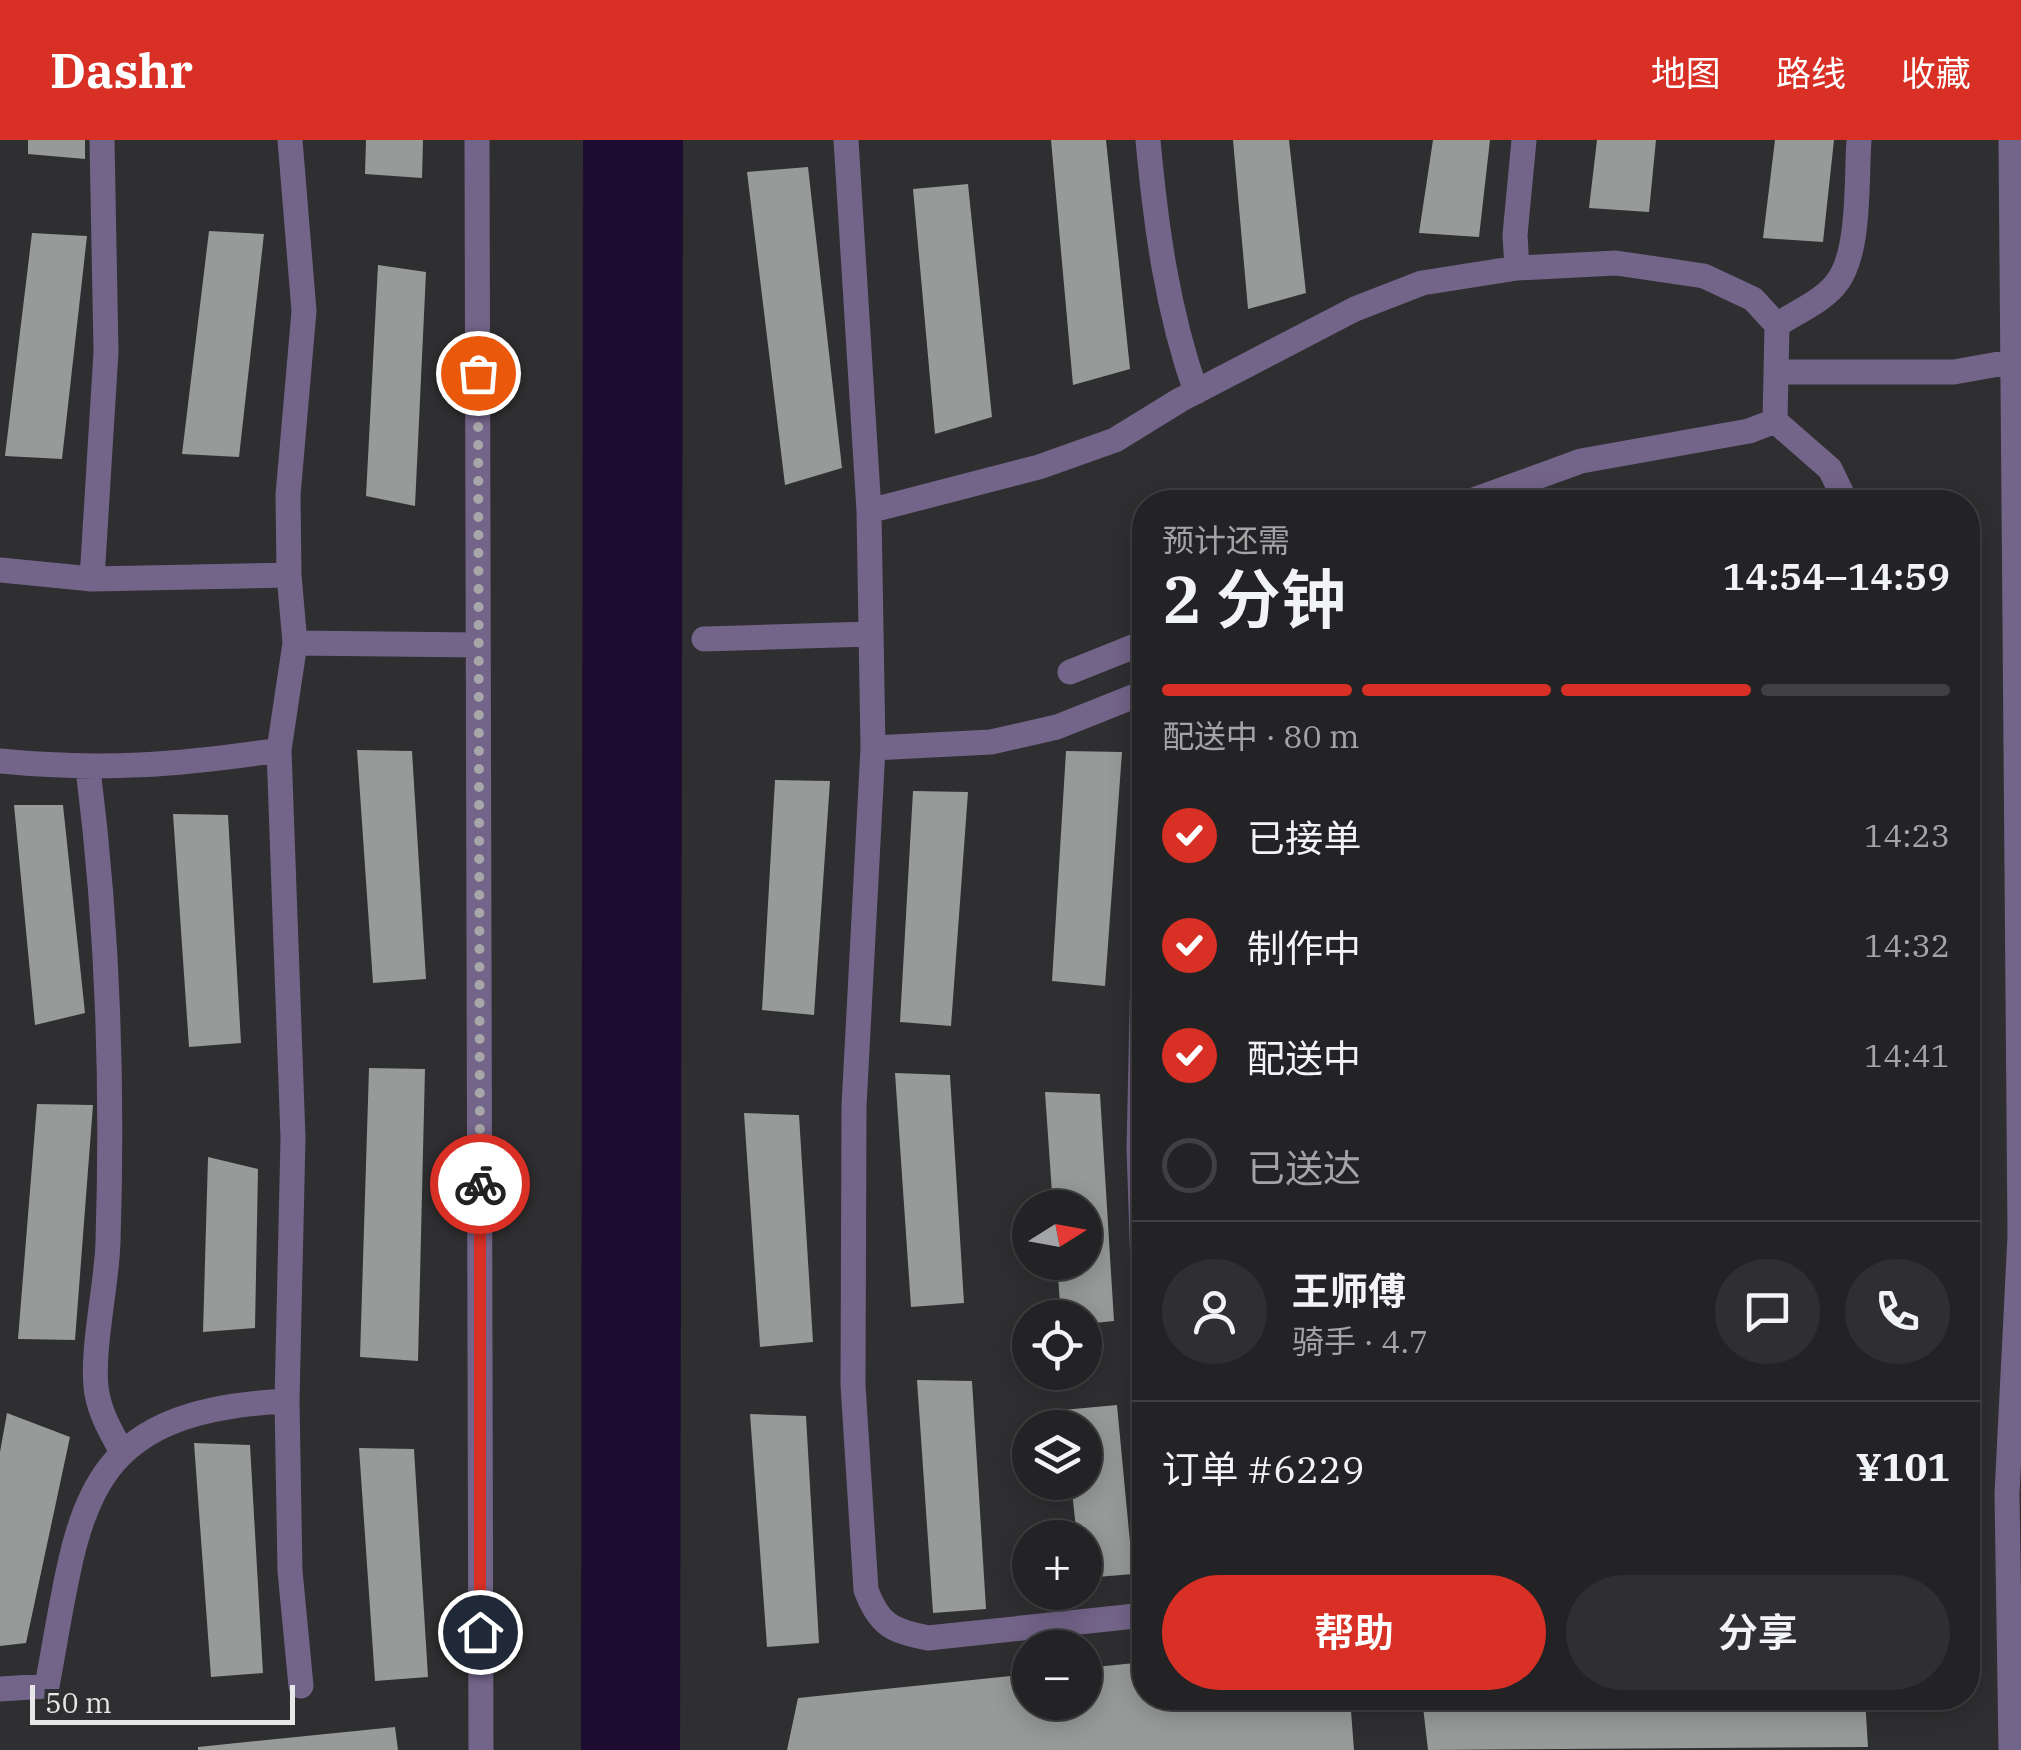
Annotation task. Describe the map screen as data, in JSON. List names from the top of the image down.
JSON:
{
  "scale_bar": "50 m",
  "north": "right",
  "page": {
    "header": "Dashr",
    "nav": ["地图", "路线", "收藏"],
    "heading": ["2 分钟", "预计还需", "14:54–14:59"],
    "panel": [
      "王师傅",
      "骑手 · 4.7",
      "订单 #6229",
      "¥101"
    ],
    "bar": "配送中 · 80 m",
    "list": [
      ["已接单", "14:23"],
      ["制作中", "14:32"],
      ["配送中", "14:41"],
      "已送达"
    ],
    "map_buttons": ["+", "−"],
    "buttons": ["帮助", "分享"],
    "scale": "50 m"
  }
}
